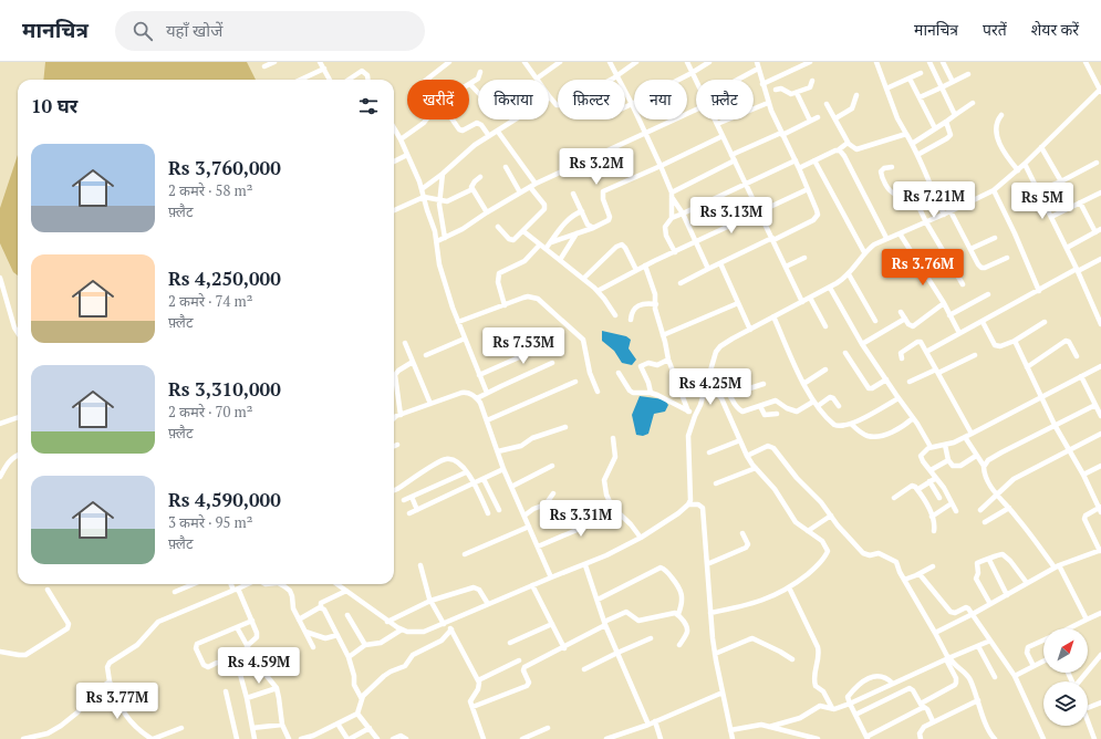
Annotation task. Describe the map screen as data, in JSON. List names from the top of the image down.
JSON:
{
  "north": "top right",
  "page": {
    "header": "मानचित्र",
    "search": "यहाँ खोजें",
    "nav": ["मानचित्र", "परतें", "शेयर करें"],
    "chip": [
      "खरीदें",
      "किराया",
      "फ़िल्टर",
      "नया",
      "फ़्लैट"
    ],
    "heading": "10 घर",
    "list": [
      {
        "name": "Rs 3,760,000",
        "note": "2 कमरे · 58 m² · फ़्लैट"
      },
      {
        "name": "Rs 4,250,000",
        "note": "2 कमरे · 74 m² · फ़्लैट"
      },
      {
        "name": "Rs 3,310,000",
        "note": "2 कमरे · 70 m² · फ़्लैट"
      },
      {
        "name": "Rs 4,590,000",
        "note": "3 कमरे · 95 m² · फ़्लैट"
      }
    ],
    "price": [
      "Rs 3.2M",
      "Rs 7.21M",
      "Rs 5M",
      "Rs 3.13M",
      "Rs 3.76M",
      "Rs 7.53M",
      "Rs 4.25M",
      "Rs 3.31M",
      "Rs 4.59M",
      "Rs 3.77M"
    ]
  }
}
